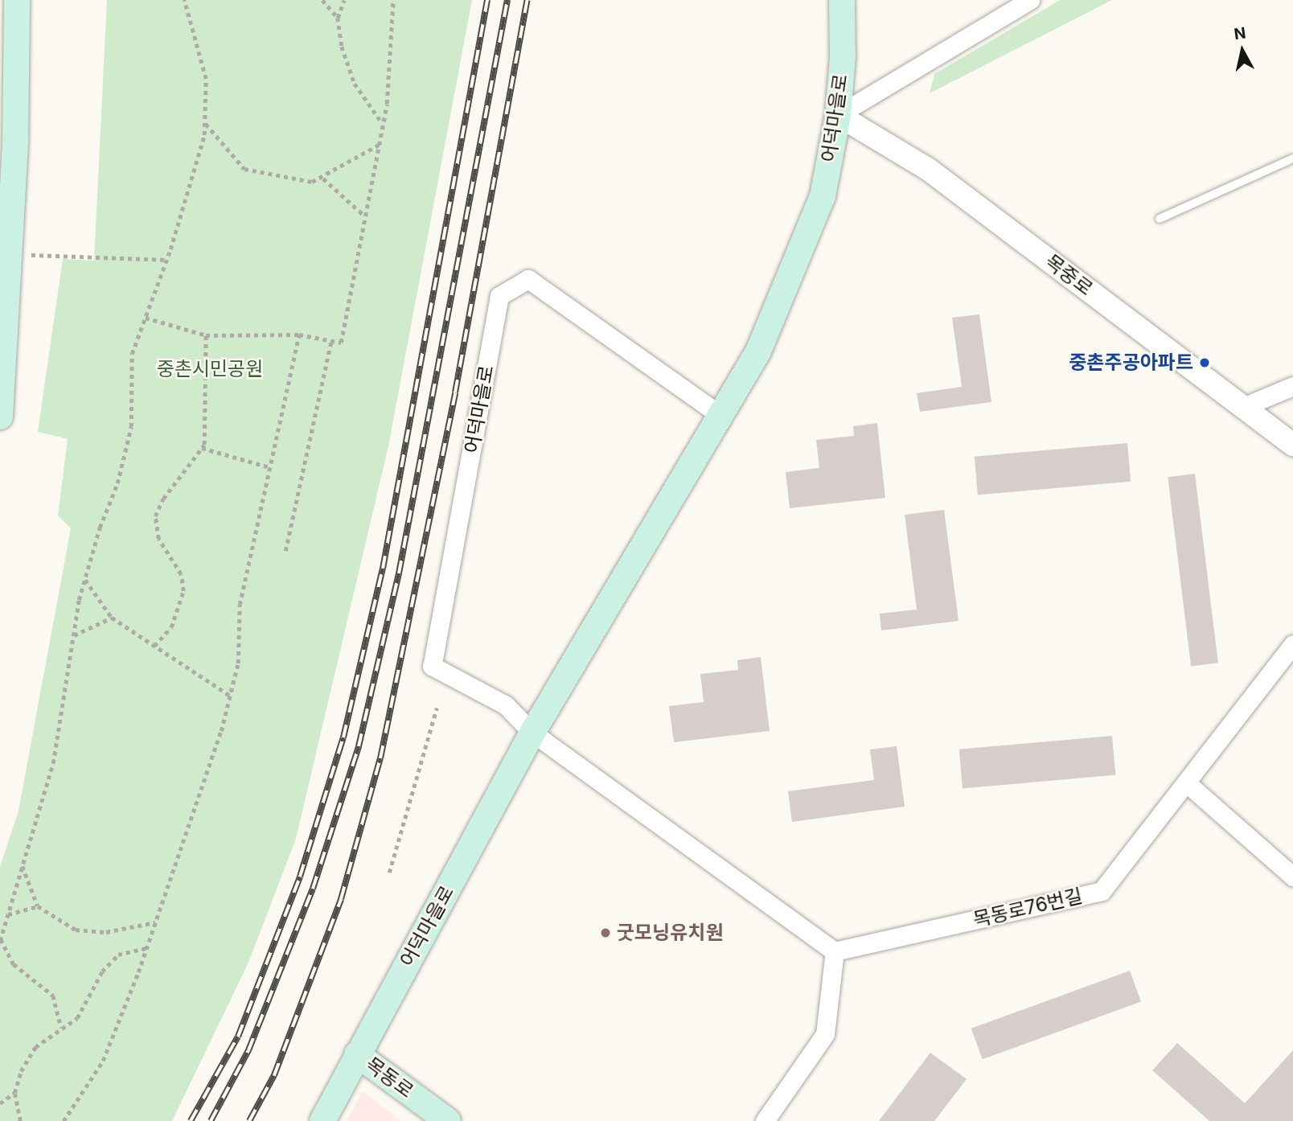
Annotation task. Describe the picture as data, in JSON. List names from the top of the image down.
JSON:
{
  "streets": {
    "main road": ["어덕마을로", "목동로"],
    "street": ["목중로", "목동로76번길"]
  },
  "crossings": [
    ["어덕마을로", "목중로"],
    ["어덕마을로", "목동로76번길"],
    ["어덕마을로", "목동로"]
  ],
  "parks": ["중촌시민공원"],
  "places": ["중촌주공아파트", "굿모닝유치원"],
  "north": "top"
}
